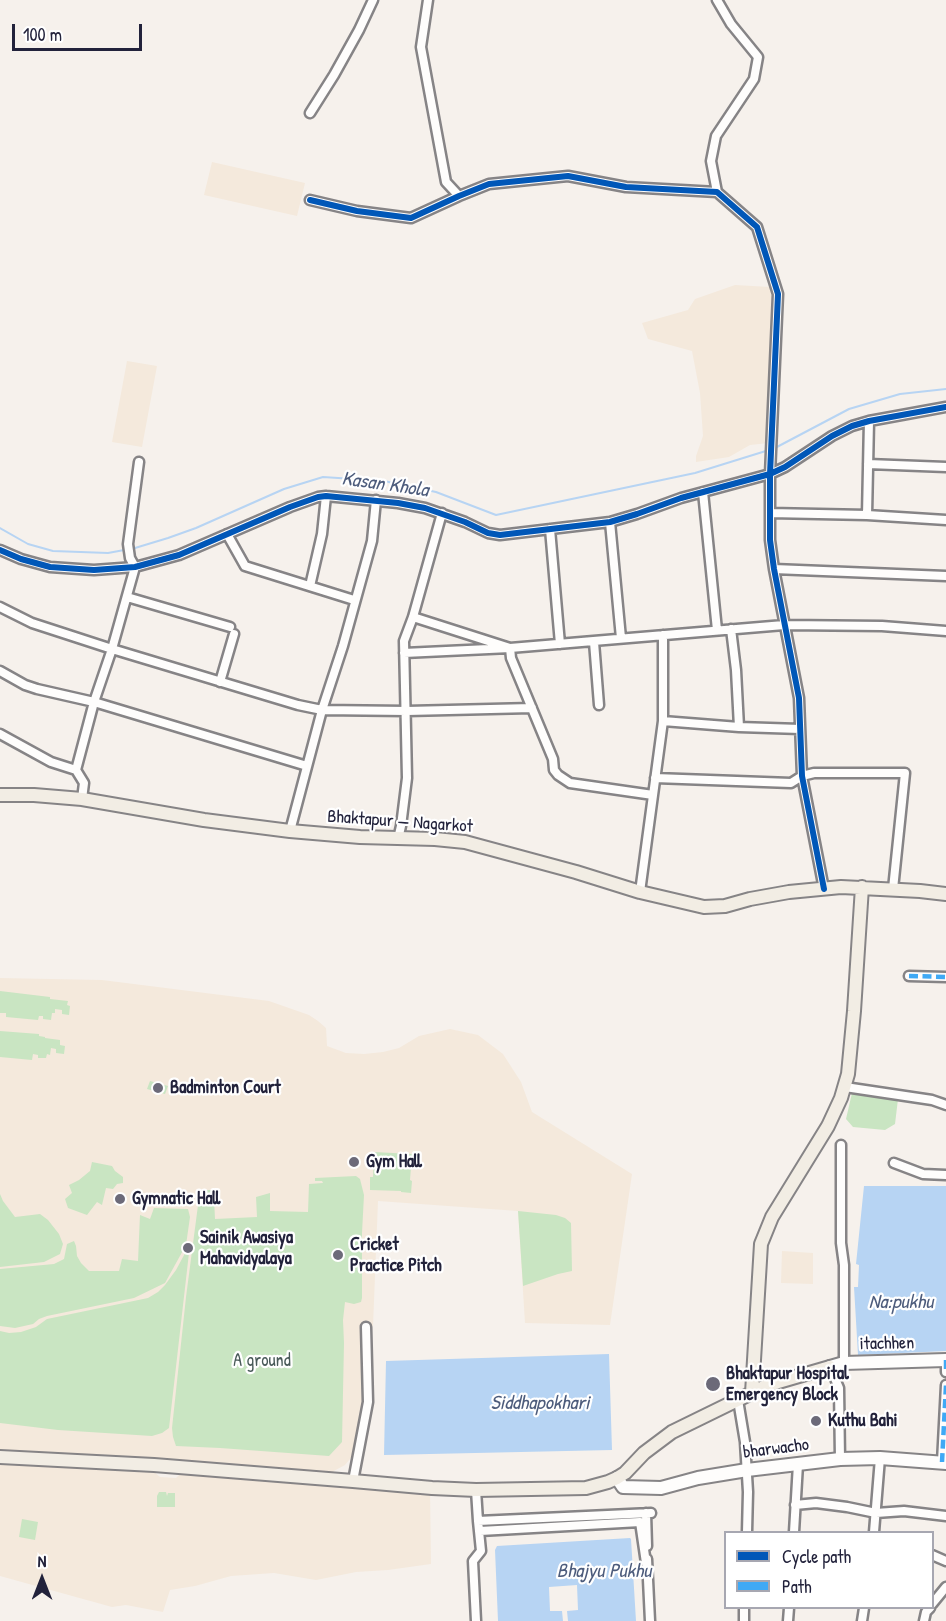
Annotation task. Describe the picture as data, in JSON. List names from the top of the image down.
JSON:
{
  "streets": {
    "main road": ["Bhaktapur — Nagarkot", "itachhen", "bharwacho"]
  },
  "water": [
    "Kasan Khola",
    "Na:pukhu",
    "Siddhapokhari",
    "Bhajyu Pukhu"
  ],
  "parks": ["A ground"],
  "places": [
    "Badminton Court",
    "Gym Hall",
    "Gymnatic Hall",
    "Sainik Awasiya Mahavidyalaya",
    "Cricket Practice Pitch",
    "Bhaktapur Hospital Emergency Block",
    "Kuthu Bahi"
  ],
  "legend": ["Cycle path", "Path"],
  "scale_bar": "100 m",
  "north": "top"
}
